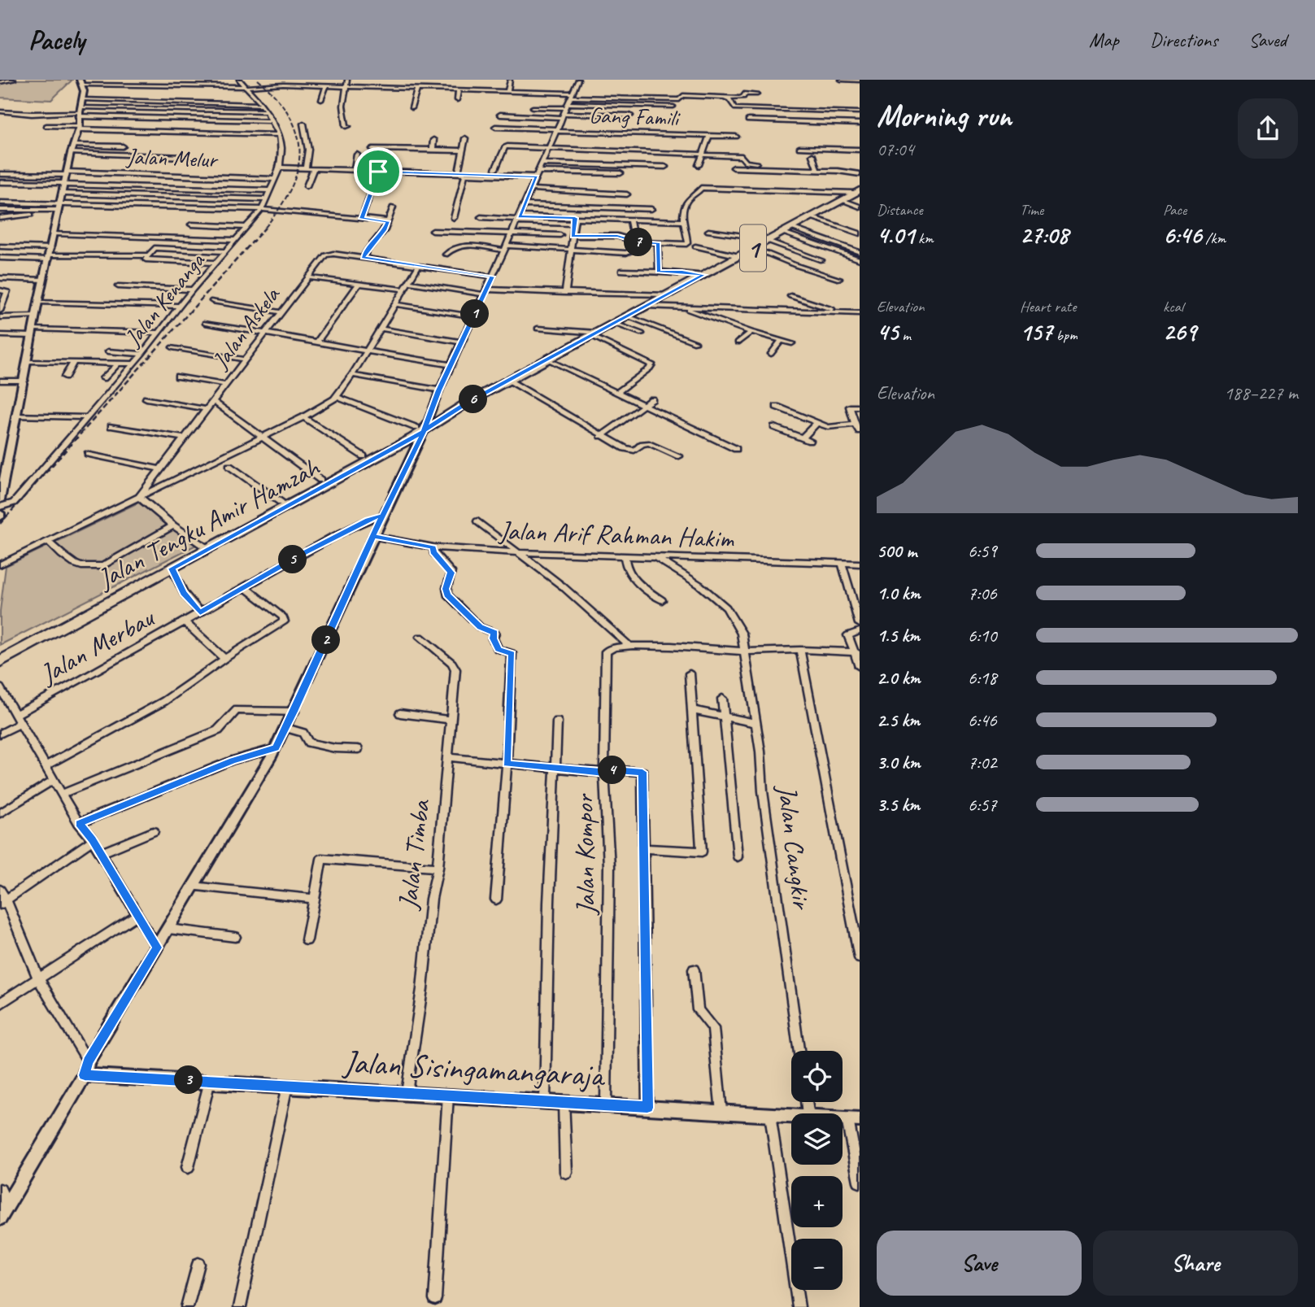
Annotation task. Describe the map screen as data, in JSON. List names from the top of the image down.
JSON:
{
  "streets": {
    "main road": ["1", "Jalan Tengku Amir Hamzah"],
    "street": [
      "Gang Famili",
      "Jalan Melur",
      "Jalan Kenanga",
      "Jalan Askela",
      "Jalan Arif Rahman Hakim",
      "Jalan Merbau",
      "Jalan Cangkir",
      "Jalan Timba",
      "Jalan Kompor",
      "Jalan Sisingamangaraja"
    ]
  },
  "crossings": [
    ["Jalan Melur", "Jalan Kenanga"],
    ["Jalan Tengku Amir Hamzah", "Jalan Merbau"],
    ["Jalan Arif Rahman Hakim", "Jalan Cangkir"],
    ["Jalan Cangkir", "Jalan Kompor"],
    ["Jalan Timba", "Jalan Sisingamangaraja"],
    ["Jalan Kompor", "Jalan Sisingamangaraja"]
  ],
  "page": {
    "header": "Pacely",
    "nav": ["Map", "Directions", "Saved"],
    "heading": ["Morning run", "07:04"],
    "stats": [
      ["Distance", "4.01 km"],
      ["Time", "27:08"],
      ["Pace", "6:46 /km"],
      ["Elevation", "45 m"],
      ["Heart rate", "157 bpm"],
      ["kcal", "269"]
    ],
    "pins": [
      "7",
      "1",
      "6",
      "5",
      "2",
      "4",
      "3"
    ],
    "chart": ["Elevation", "188–227 m"],
    "list": [
      {
        "name": "500 m",
        "note": "6:59"
      },
      {
        "name": "1.0 km",
        "note": "7:06"
      },
      {
        "name": "1.5 km",
        "note": "6:10"
      },
      {
        "name": "2.0 km",
        "note": "6:18"
      },
      {
        "name": "2.5 km",
        "note": "6:46"
      },
      {
        "name": "3.0 km",
        "note": "7:02"
      },
      {
        "name": "3.5 km",
        "note": "6:57"
      }
    ],
    "map_buttons": ["+", "−"],
    "buttons": ["Save", "Share"]
  }
}
